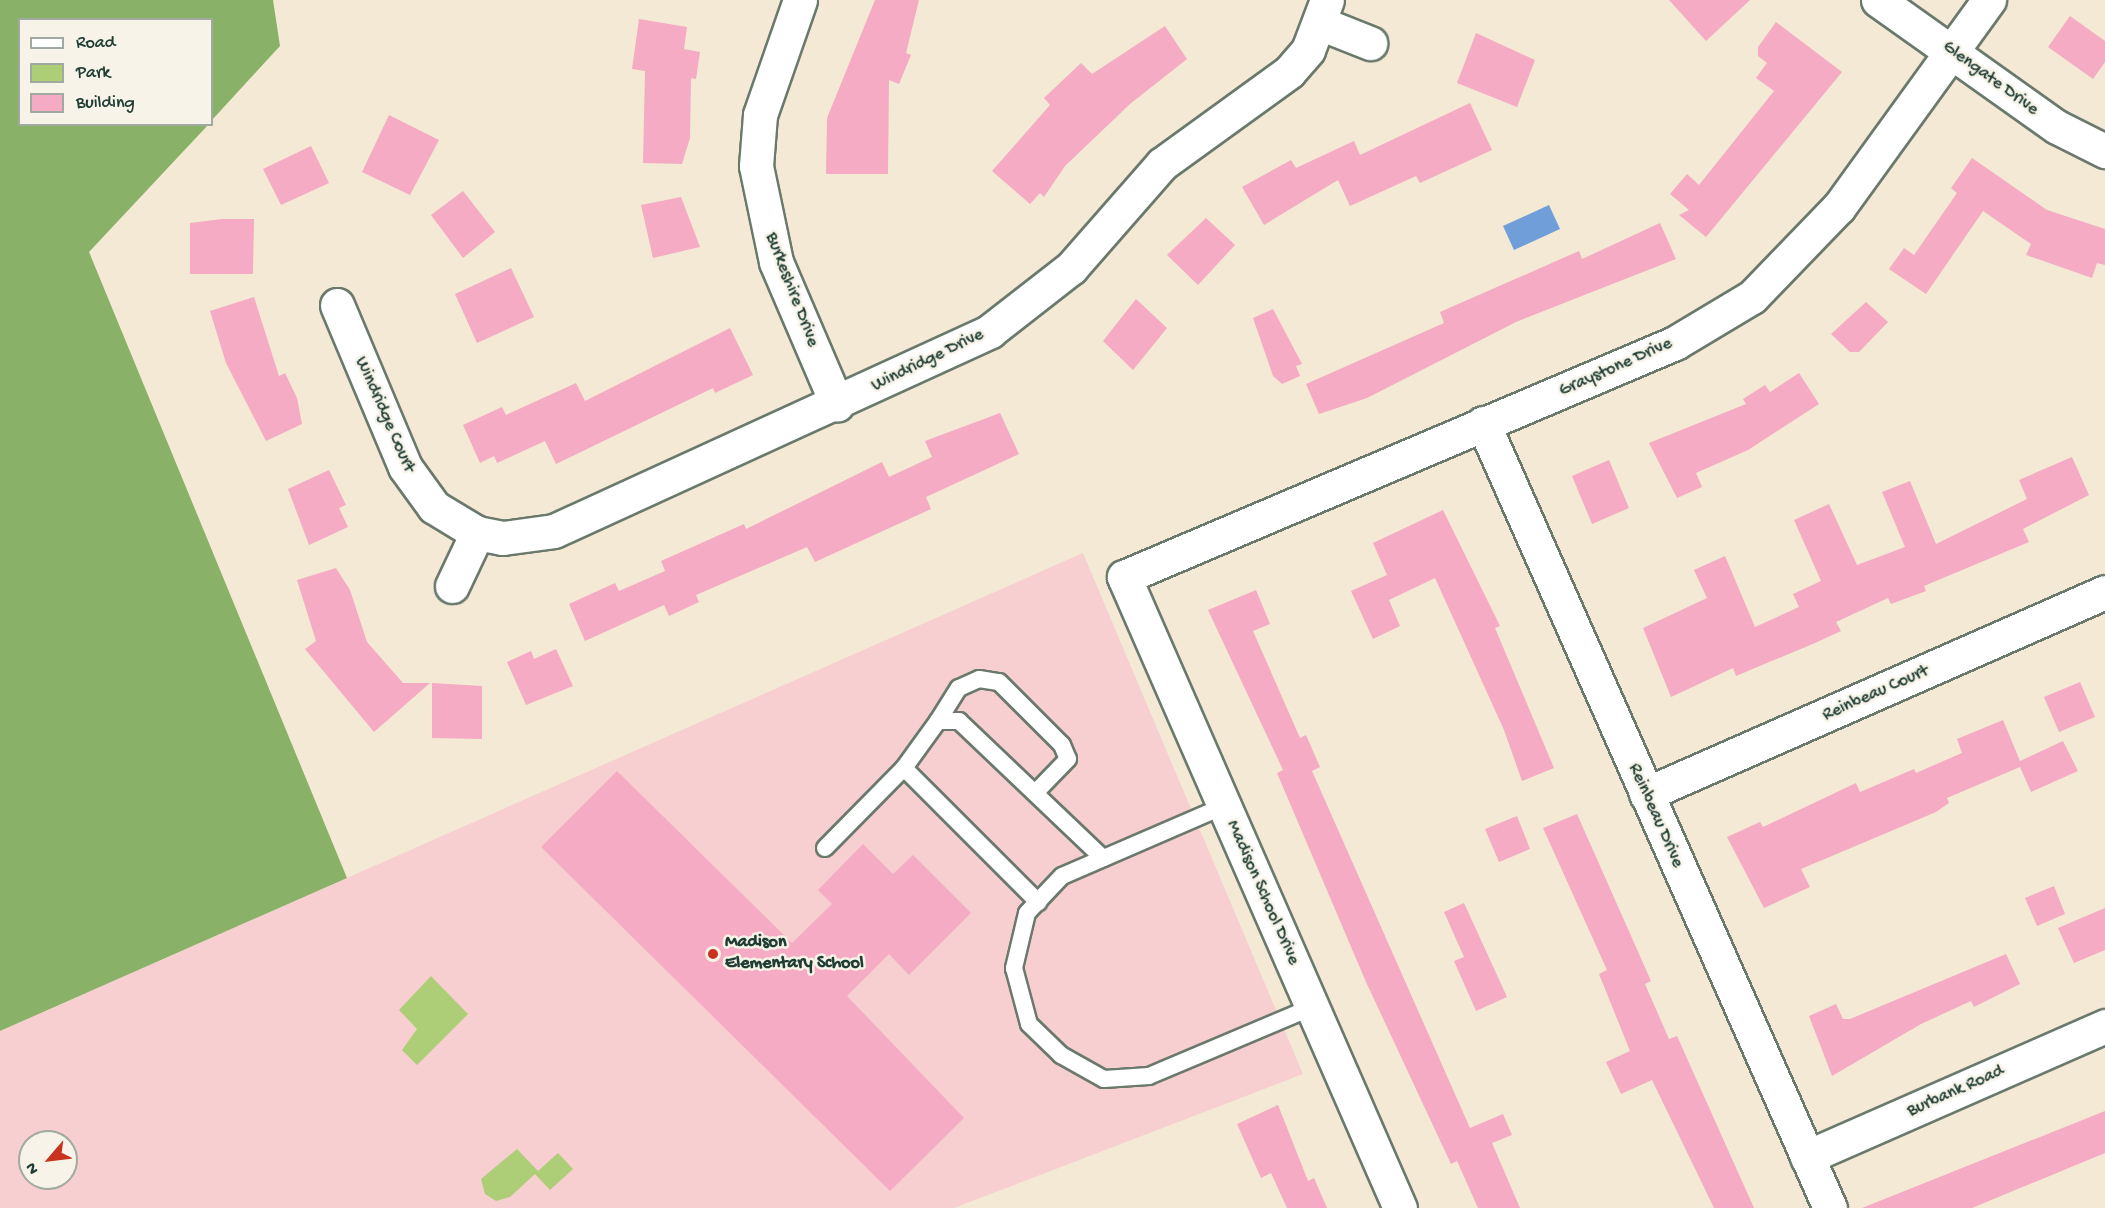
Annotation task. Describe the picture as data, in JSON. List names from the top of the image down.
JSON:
{
  "streets": {
    "street": [
      "Glengate Drive",
      "Burkeshire Drive",
      "Windridge Drive",
      "Graystone Drive",
      "Windridge Court",
      "Reinbeau Court",
      "Reinbeau Drive",
      "Madison School Drive",
      "Burbank Road"
    ]
  },
  "crossings": [
    ["Glengate Drive", "Graystone Drive"],
    ["Burkeshire Drive", "Windridge Drive"],
    ["Windridge Drive", "Windridge Court"],
    ["Graystone Drive", "Reinbeau Drive"],
    ["Graystone Drive", "Madison School Drive"],
    ["Reinbeau Court", "Reinbeau Drive"],
    ["Reinbeau Drive", "Burbank Road"]
  ],
  "places": ["Madison Elementary School"],
  "legend": ["Road", "Park", "Building"],
  "north": "bottom left"
}
